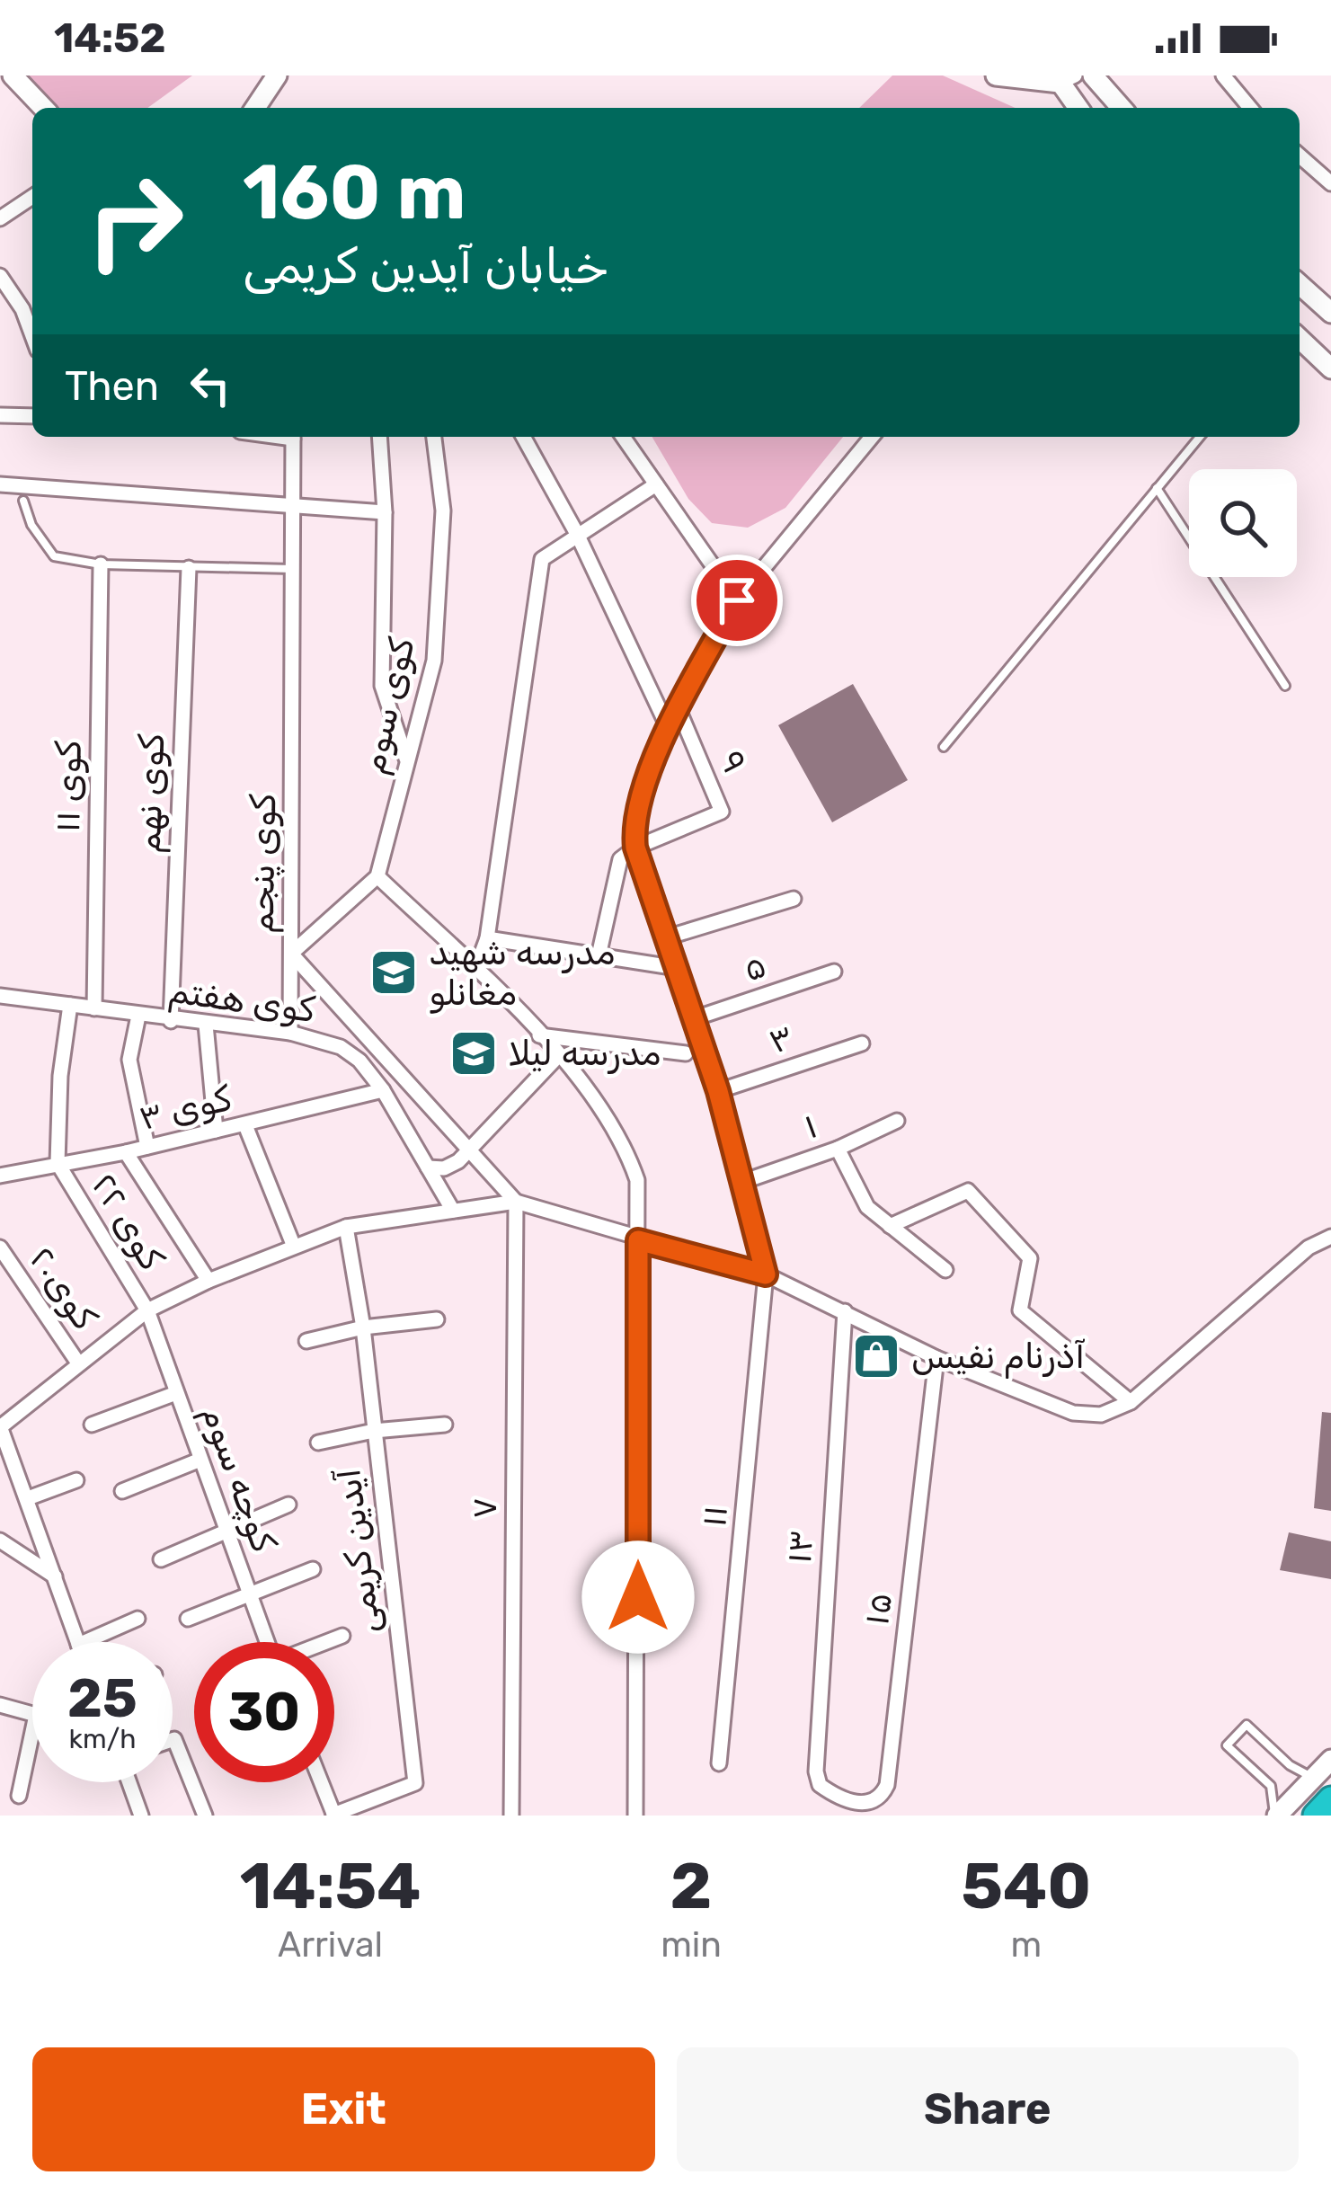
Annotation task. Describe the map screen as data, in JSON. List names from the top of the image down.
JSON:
{
  "streets": {
    "street": [
      "کوی سوم",
      "۹",
      "کوی ۱۱",
      "کوی نهم",
      "کوی پنجم",
      "۵",
      "کوی هفتم",
      "۳",
      "کوی ۳",
      "۱",
      "کوی ۲۲",
      "کوی۲۰",
      "کوچه سوم",
      "۷",
      "۱۱",
      "۱۳",
      "آیدین کریمی",
      "۱۵"
    ]
  },
  "crossings": [
    ["۹", "۱۱"],
    ["کوی ۱۱", "کوی هفتم"],
    ["کوی نهم", "کوی هفتم"],
    ["کوی پنجم", "۷"],
    ["۵", "۱۱"],
    ["کوی هفتم", "کوی ۳"],
    ["۳", "۱۱"],
    ["کوی ۳", "کوی ۲۲"],
    ["۱", "۱۱"],
    ["کوی ۲۲", "کوچه سوم"],
    ["۱۳", "۱۵"]
  ],
  "places": {
    "school or university": ["مدرسه شهید مغانلو", "مدرسه لیلا"],
    "shop": ["آذرنام نفیس"]
  },
  "page": {
    "status": "14:52",
    "turn": ["160 m", "خیابان آیدین کریمی"],
    "then": "Then",
    "speed": "25 km/h",
    "limit": "30",
    "eta": [
      "14:54",
      "Arrival",
      "2",
      "min",
      "540",
      "m"
    ],
    "buttons": ["Exit", "Share"]
  }
}
